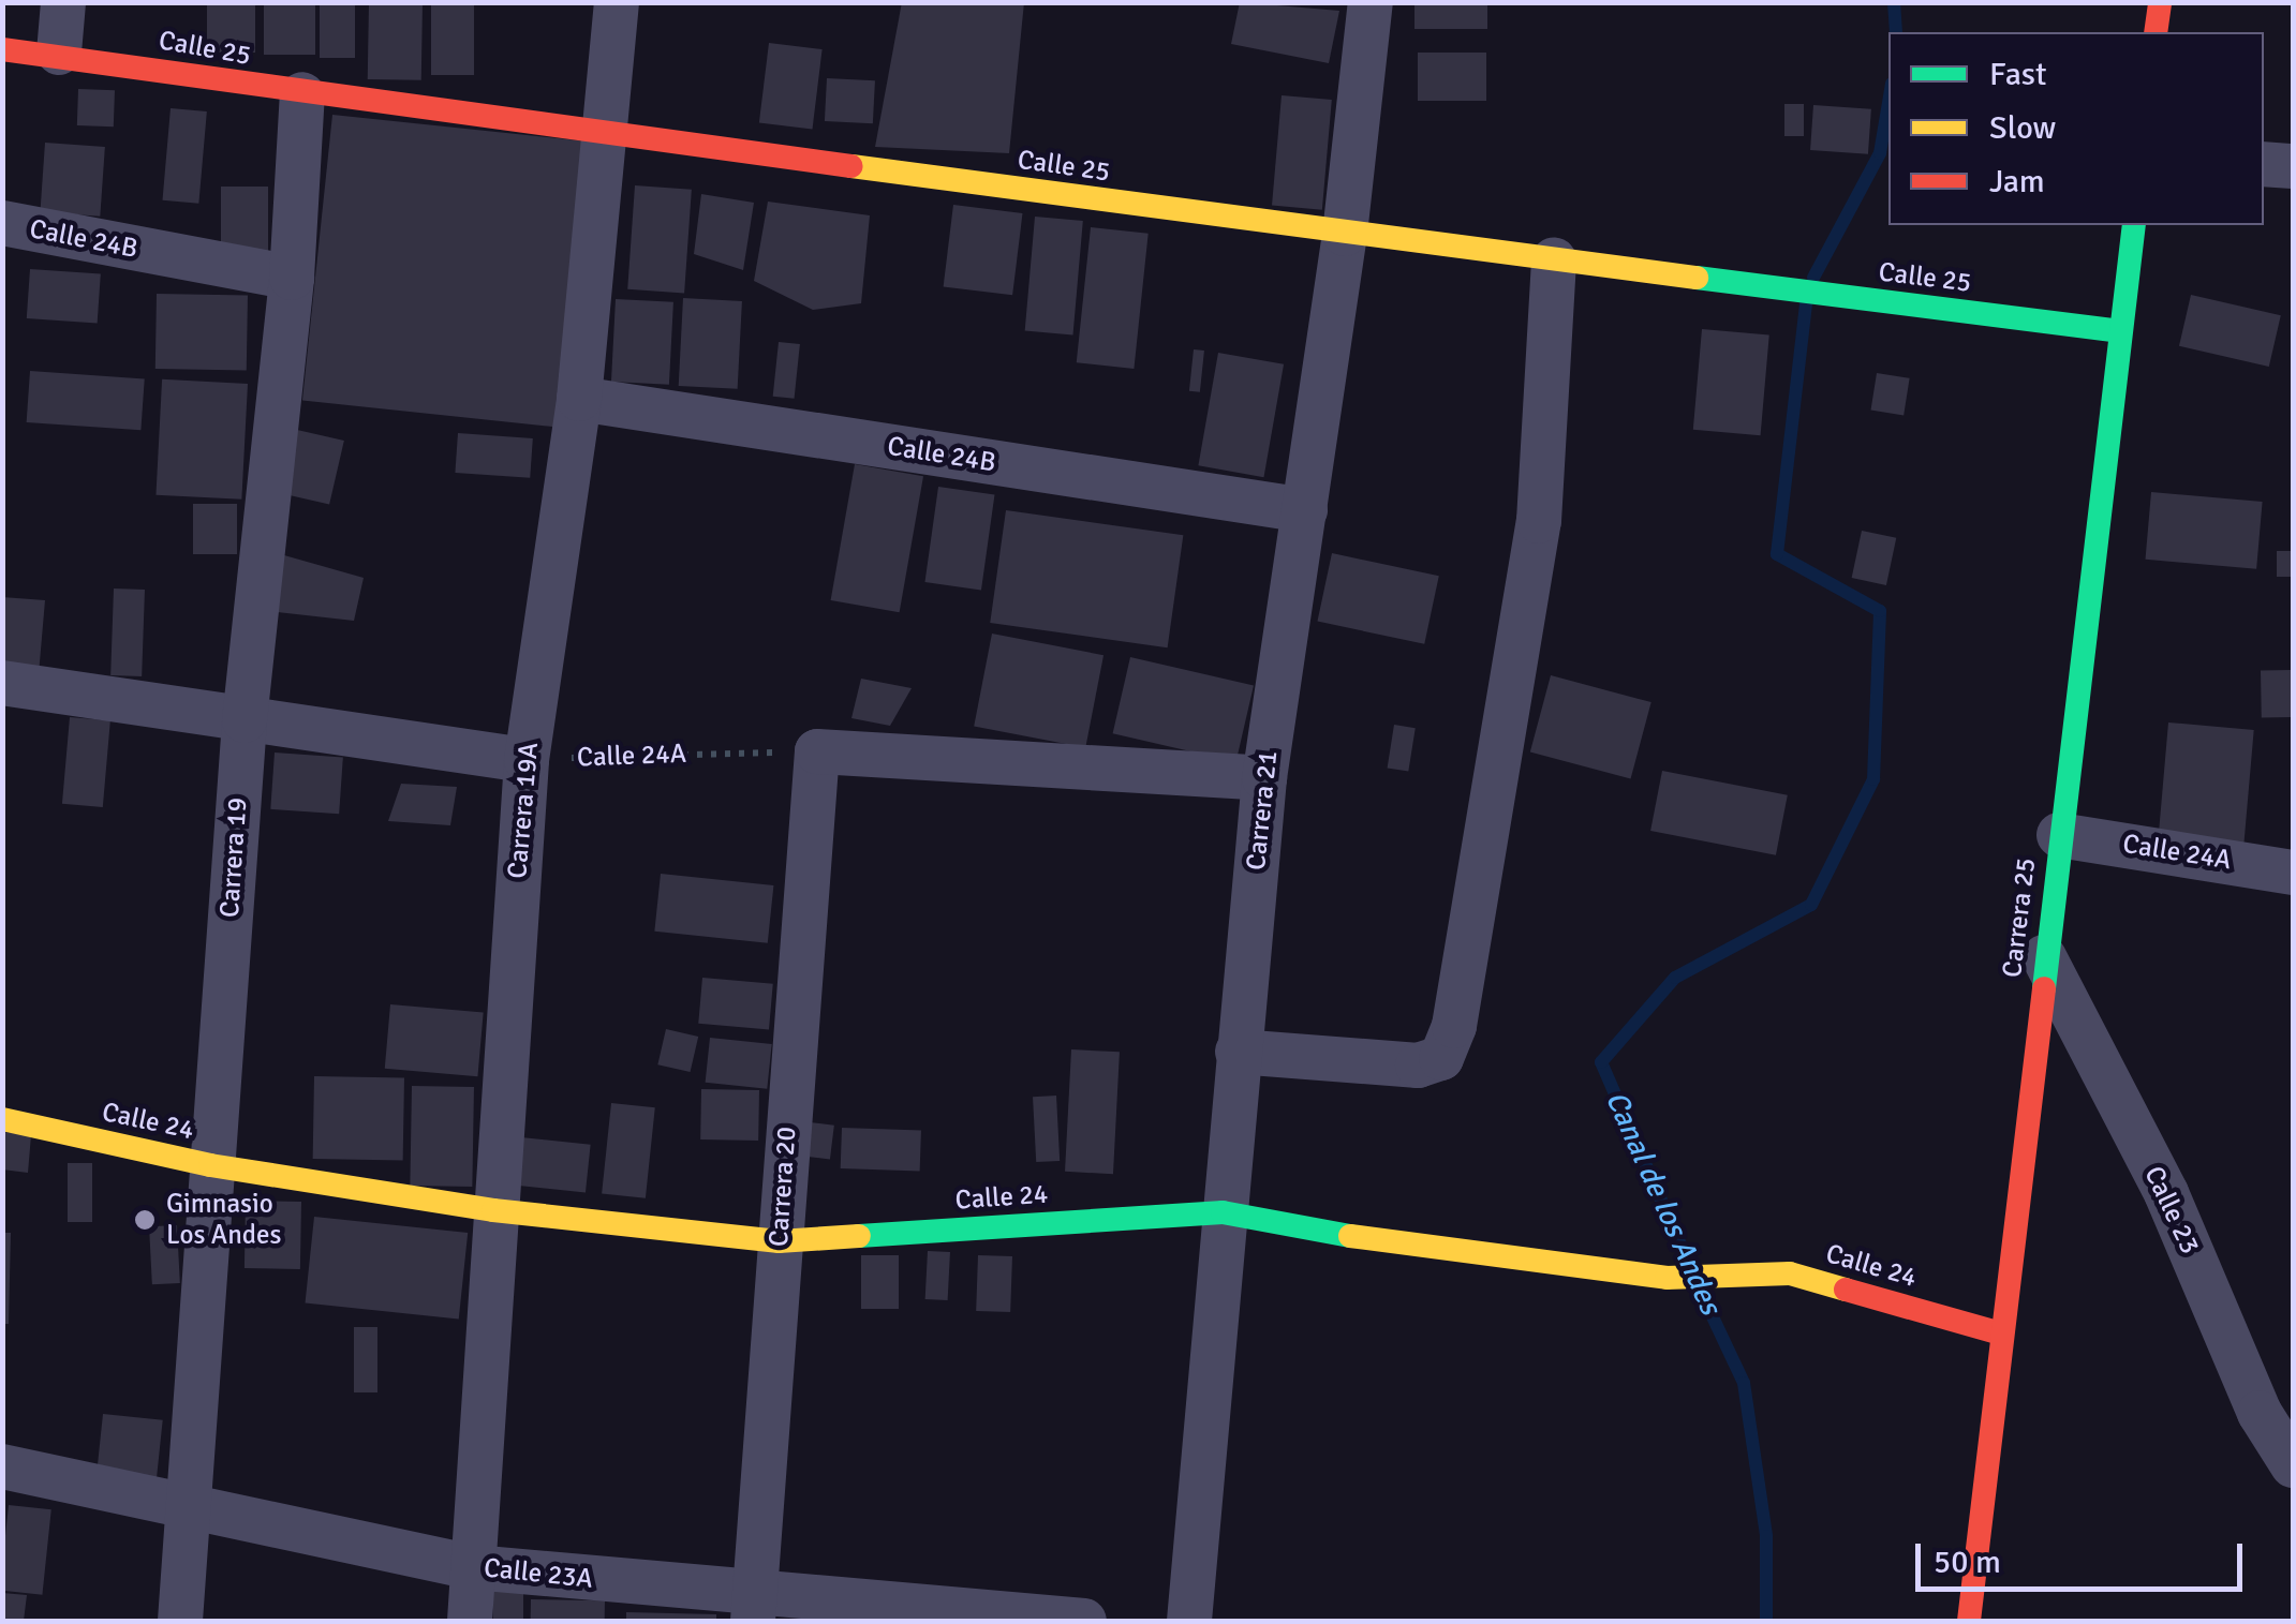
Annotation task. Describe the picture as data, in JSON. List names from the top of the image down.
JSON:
{
  "streets": {
    "street": [
      "Calle 25",
      "Calle 24B",
      "Calle 24A",
      "Carrera 19A",
      "Carrera 21",
      "Carrera 19",
      "Carrera 25",
      "Calle 24",
      "Carrera 20",
      "Calle 23",
      "Calle 23A"
    ]
  },
  "crossings": [
    ["Calle 25", "Carrera 19A"],
    ["Calle 25", "Carrera 21"],
    ["Calle 25", "Carrera 19"],
    ["Calle 25", "Carrera 25"],
    ["Calle 24B", "Carrera 19A"],
    ["Calle 24B", "Carrera 21"],
    ["Calle 24B", "Carrera 19"],
    ["Calle 24A", "Carrera 19A"],
    ["Calle 24A", "Carrera 25"],
    ["Calle 24A", "Carrera 20"],
    ["Carrera 19A", "Calle 24"],
    ["Carrera 19A", "Calle 23A"],
    ["Carrera 21", "Calle 24"],
    ["Carrera 19", "Calle 24"],
    ["Carrera 19", "Calle 23A"],
    ["Carrera 25", "Calle 24"],
    ["Carrera 25", "Calle 23"],
    ["Calle 24", "Carrera 20"],
    ["Carrera 20", "Calle 23A"]
  ],
  "water": ["Canal de los Andes"],
  "places": ["Gimnasio Los Andes"],
  "legend": ["Fast", "Slow", "Jam"],
  "scale_bar": "50 m"
}
